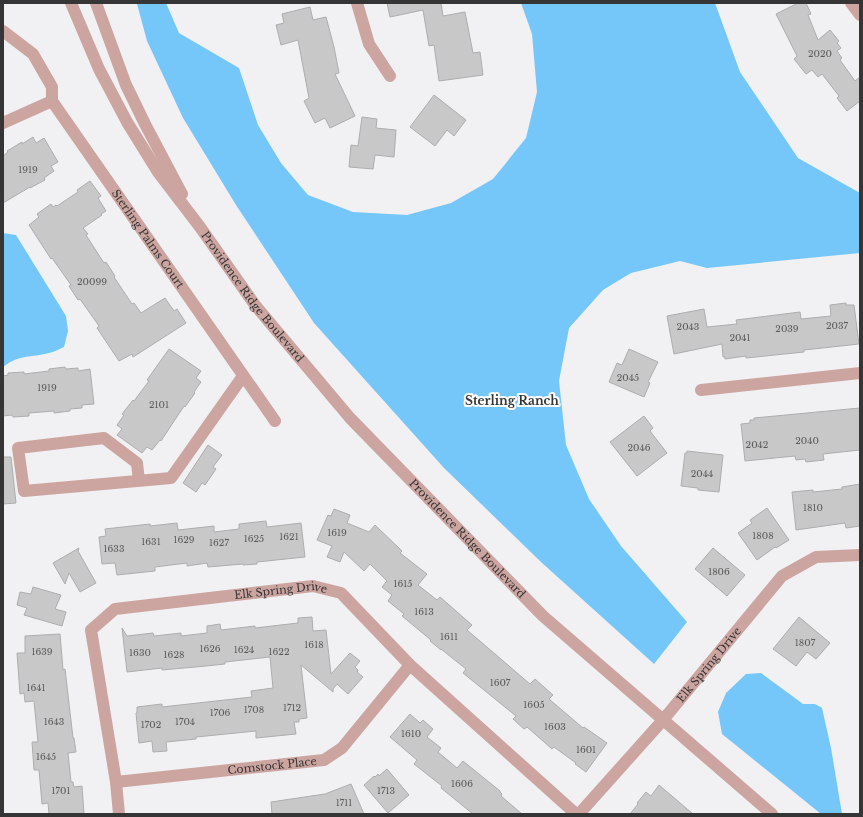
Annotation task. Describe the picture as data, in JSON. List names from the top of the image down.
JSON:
{
  "streets": {
    "street": [
      "Sterling Palms Court",
      "Providence Ridge Boulevard",
      "Elk Spring Drive",
      "Comstock Place"
    ]
  },
  "crossings": [
    ["Providence Ridge Boulevard", "Elk Spring Drive"],
    ["Elk Spring Drive", "Comstock Place"]
  ],
  "districts": ["Sterling Ranch"],
  "house_numbers": [
    "2020",
    "1919",
    "20099",
    "2037",
    "2043",
    "2039",
    "2041",
    "2045",
    "1919",
    "2101",
    "2040",
    "2042",
    "2046",
    "2044",
    "1810",
    "1619",
    "1808",
    "1621",
    "1625",
    "1629",
    "1631",
    "1627",
    "1633",
    "1806",
    "1615",
    "1613",
    "1611",
    "1807",
    "1618",
    "1626",
    "1624",
    "1639",
    "1622",
    "1630",
    "1628",
    "1607",
    "1641",
    "1605",
    "1712",
    "1708",
    "1706",
    "1643",
    "1704",
    "1702",
    "1603",
    "1610",
    "1601",
    "1645",
    "1606",
    "1701",
    "1713",
    "1711"
  ]
}
